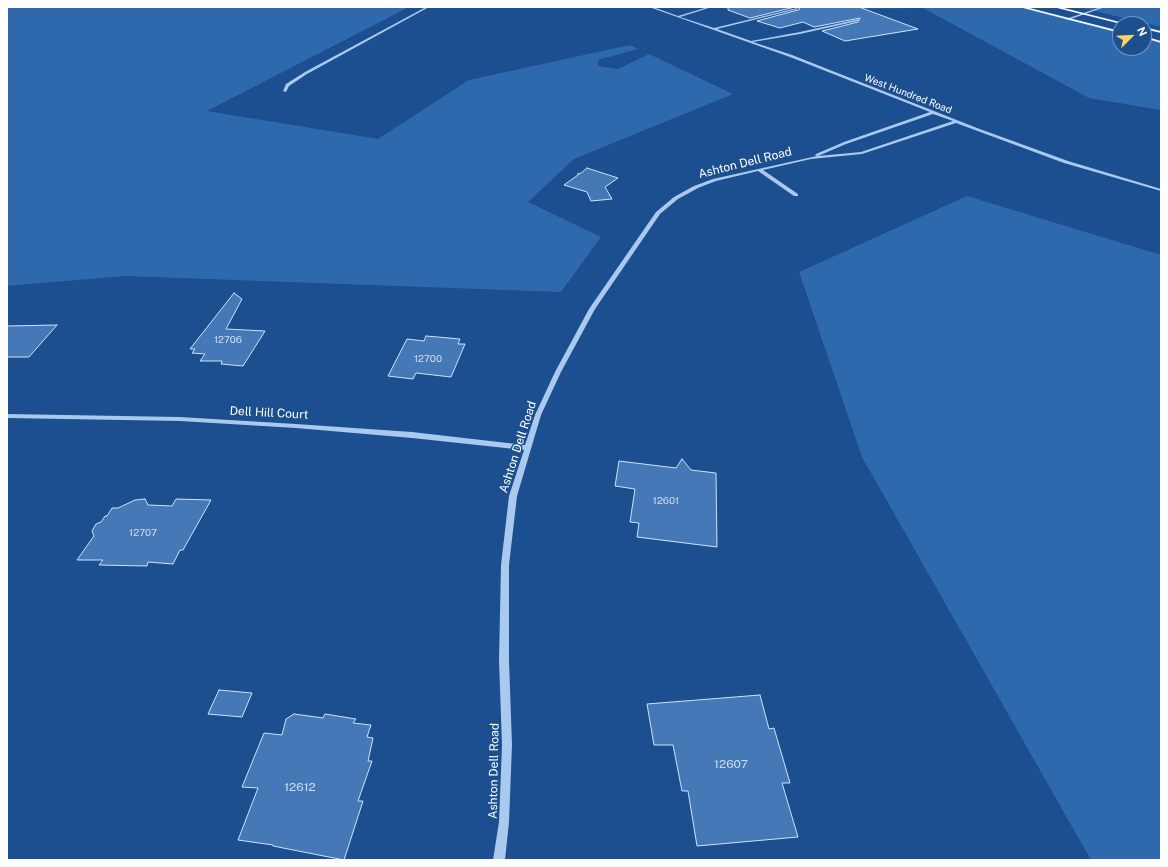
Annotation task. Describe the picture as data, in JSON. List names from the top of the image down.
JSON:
{
  "streets": {
    "street": ["West Hundred Road", "Ashton Dell Road", "Dell Hill Court"]
  },
  "crossings": [
    ["West Hundred Road", "Ashton Dell Road"],
    ["Ashton Dell Road", "Dell Hill Court"]
  ],
  "house_numbers": [
    "12706",
    "12700",
    "12601",
    "12707",
    "12607",
    "12612"
  ],
  "north": "top right"
}
